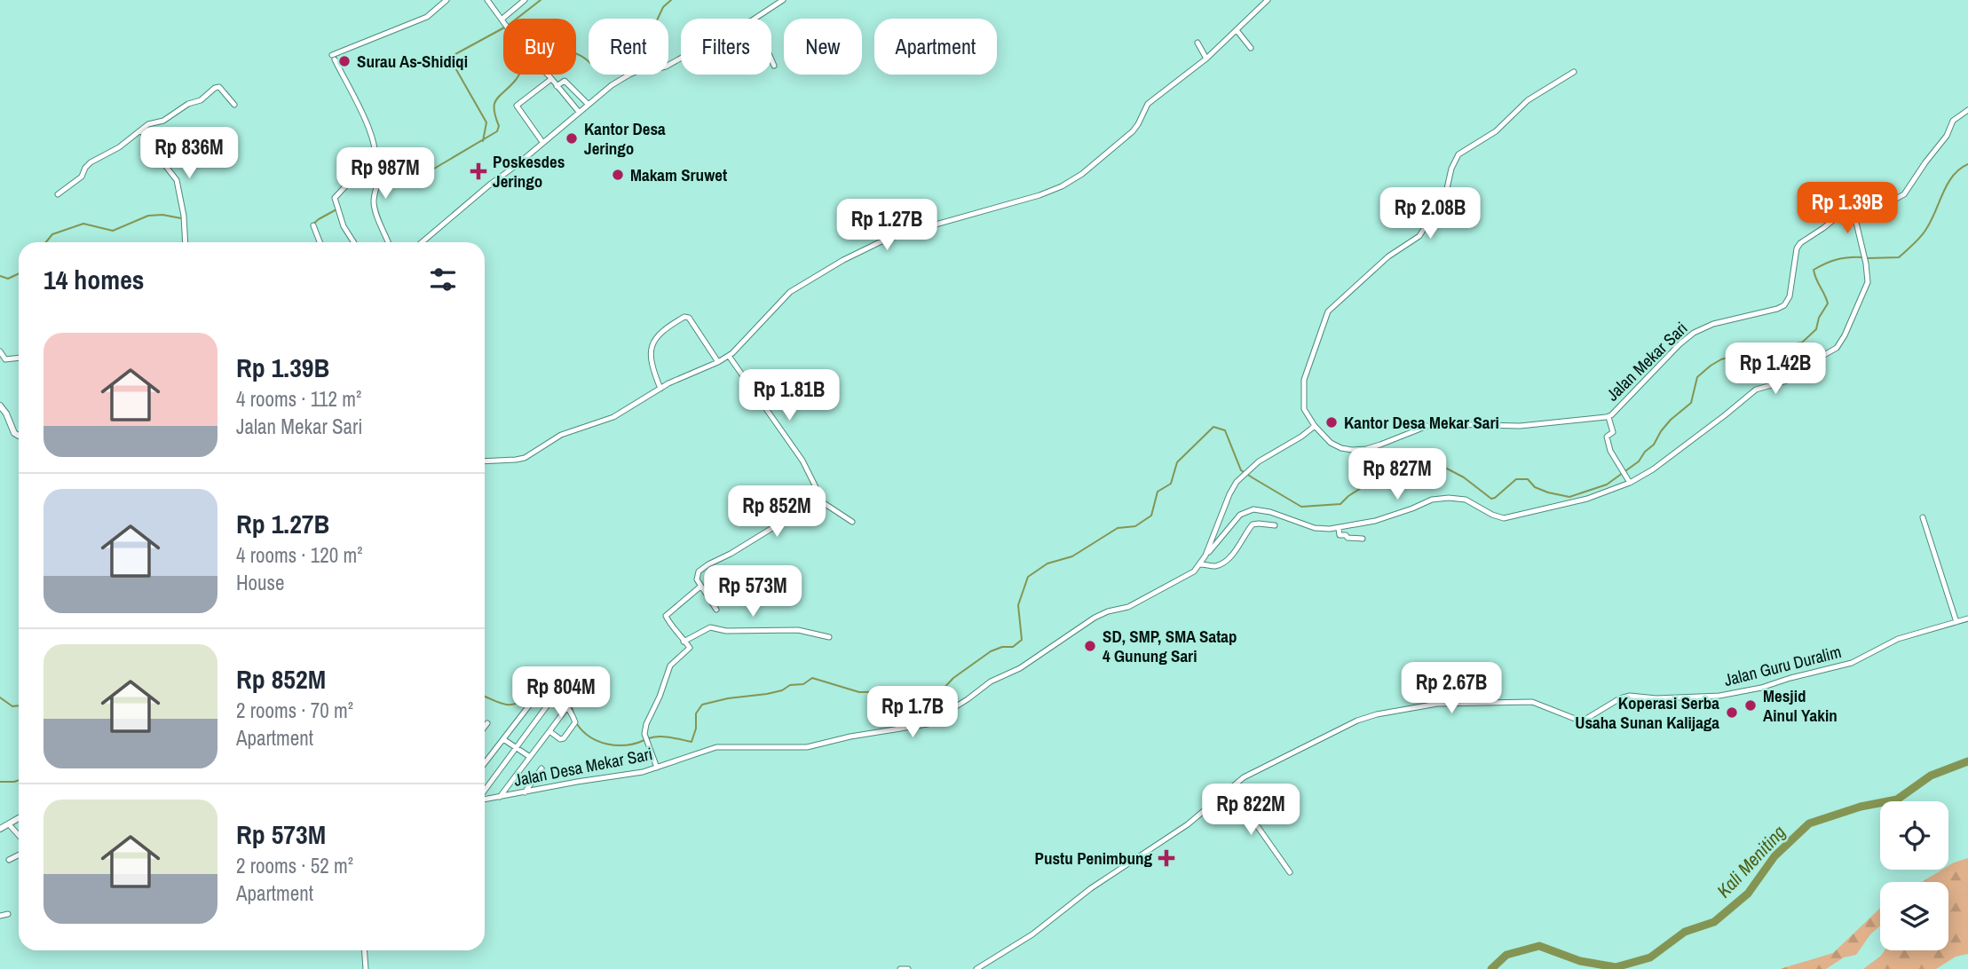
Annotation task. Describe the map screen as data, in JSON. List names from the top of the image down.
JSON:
{
  "streets": {
    "street": ["Jalan Mekar Sari", "Jalan Guru Duralim", "Jalan Desa Mekar Sari"]
  },
  "crossings": [
    ["Jalan Mekar Sari", "Jalan Desa Mekar Sari"]
  ],
  "water": ["Kali Meniting"],
  "places": {
    "other": [
      "Surau As-Shidiqi",
      "Kantor Desa Jeringo",
      "Makam Sruwet",
      "Kantor Desa Mekar Sari",
      "SD, SMP, SMA Satap 4 Gunung Sari",
      "Mesjid Ainul Yakin",
      "Koperasi Serba Usaha Sunan Kalijaga"
    ],
    "health": ["Poskesdes Jeringo", "Pustu Penimbung"]
  },
  "page": {
    "chip": [
      "Buy",
      "Rent",
      "Filters",
      "New",
      "Apartment"
    ],
    "price": [
      "Rp 836M",
      "Rp 987M",
      "Rp 1.39B",
      "Rp 2.08B",
      "Rp 1.27B",
      "Rp 1.42B",
      "Rp 1.81B",
      "Rp 827M",
      "Rp 852M",
      "Rp 573M",
      "Rp 2.67B",
      "Rp 804M",
      "Rp 1.7B",
      "Rp 822M"
    ],
    "heading": "14 homes",
    "list": [
      {
        "name": "Rp 1.39B",
        "note": "4 rooms · 112 m² · Jalan Mekar Sari"
      },
      {
        "name": "Rp 1.27B",
        "note": "4 rooms · 120 m² · House"
      },
      {
        "name": "Rp 852M",
        "note": "2 rooms · 70 m² · Apartment"
      },
      {
        "name": "Rp 573M",
        "note": "2 rooms · 52 m² · Apartment"
      }
    ]
  }
}
